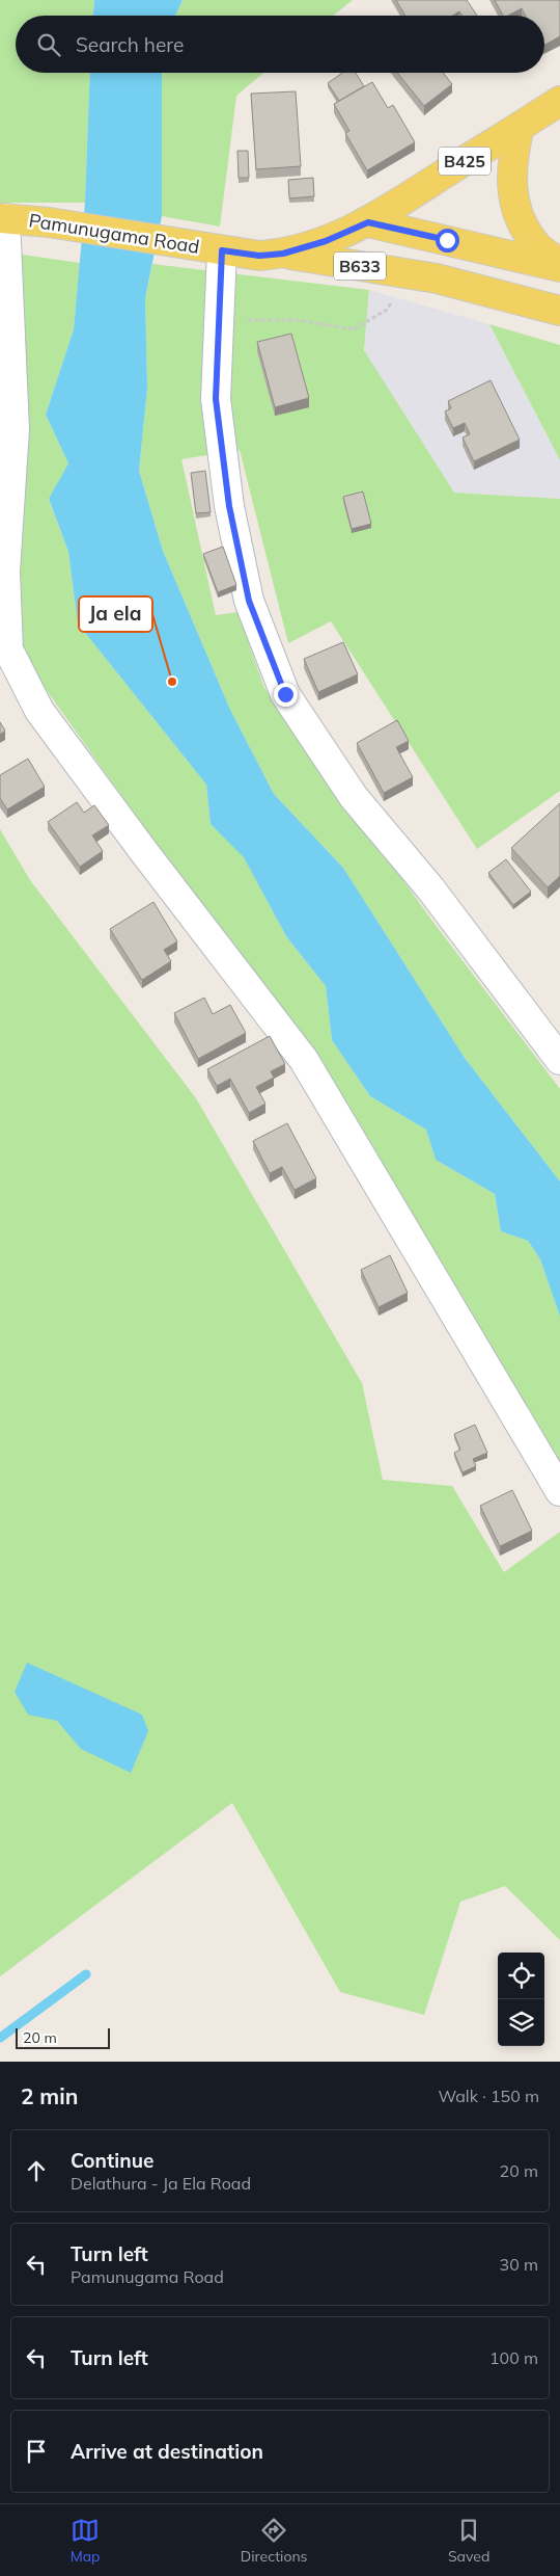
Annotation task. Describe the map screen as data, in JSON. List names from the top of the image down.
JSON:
{
  "streets": {
    "main road": ["B425", "Pamunugama Road", "B633"]
  },
  "crossings": [
    ["Pamunugama Road", "B633"]
  ],
  "places": ["Ja ela"],
  "scale_bar": "20 m",
  "page": {
    "search": "Search here",
    "scale": "20 m",
    "heading": ["2 min", "Walk · 150 m"],
    "list": [
      ["Continue", "Delathura - Ja Ela Road", "20 m"],
      ["Turn left", "Pamunugama Road", "30 m"],
      ["Turn left", "100 m"],
      "Arrive at destination"
    ],
    "nav": ["Map", "Directions", "Saved"]
  }
}
